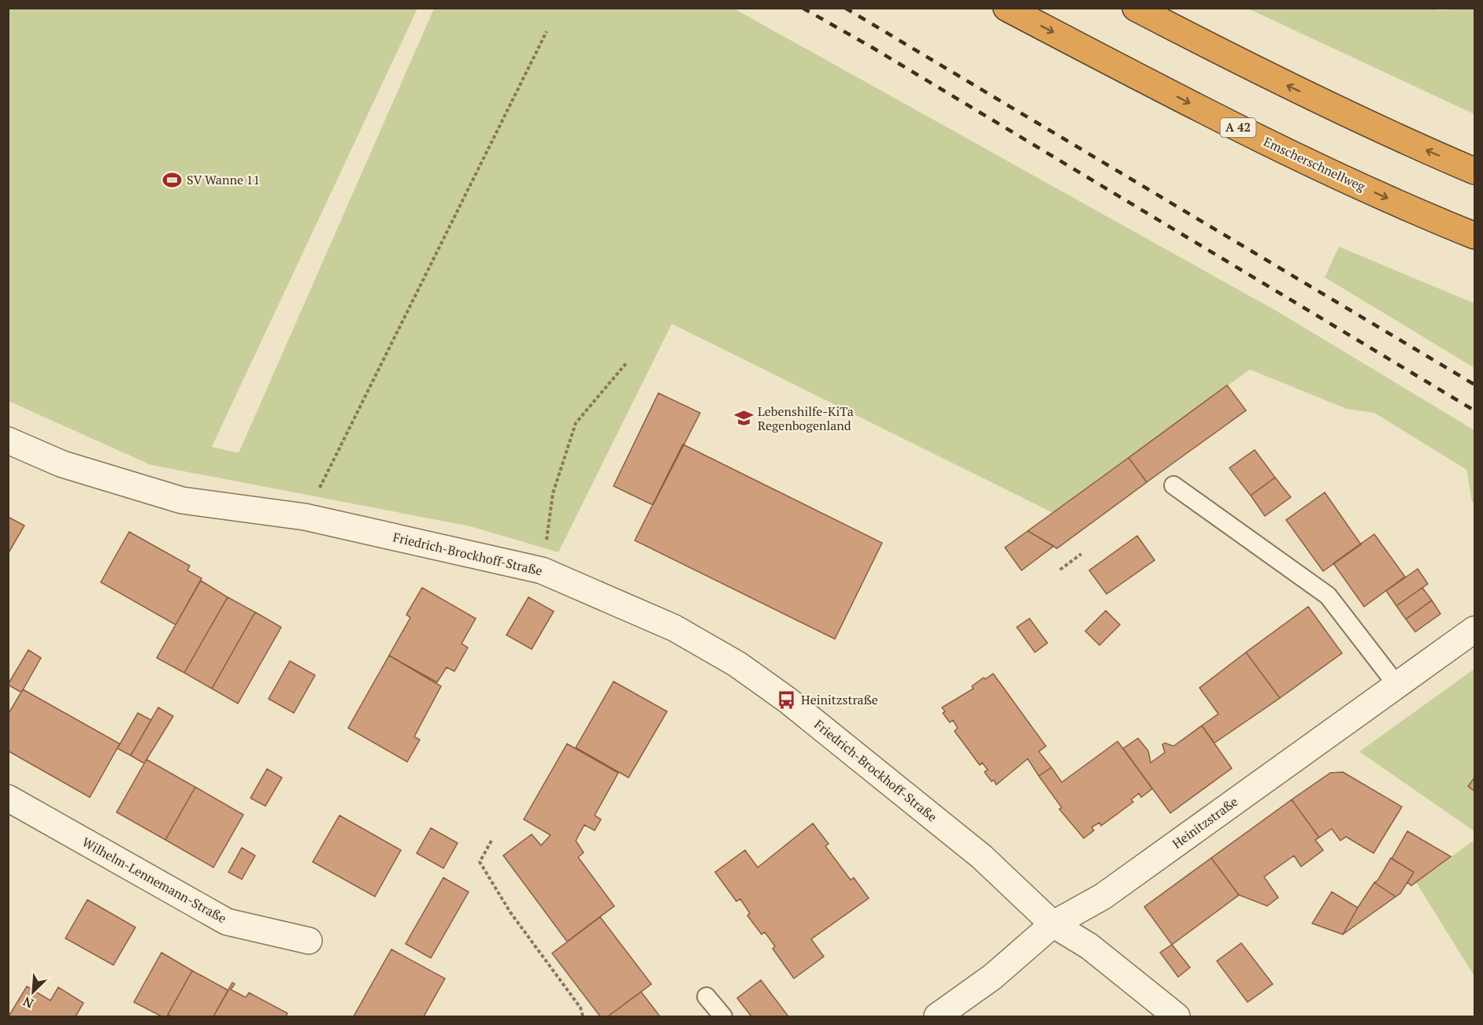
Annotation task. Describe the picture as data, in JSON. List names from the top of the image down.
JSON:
{
  "streets": {
    "highway": ["A 42", "Emscherschnellweg"],
    "street": ["Friedrich-Brockhoff-Straße", "Heinitzstraße", "Wilhelm-Lennemann-Straße"]
  },
  "crossings": [
    ["Friedrich-Brockhoff-Straße", "Heinitzstraße"]
  ],
  "places": {
    "sports": ["SV Wanne 11"],
    "school or university": ["Lebenshilfe-KiTa Regenbogenland"],
    "bus stop": ["Heinitzstraße"]
  },
  "north": "bottom left"
}
